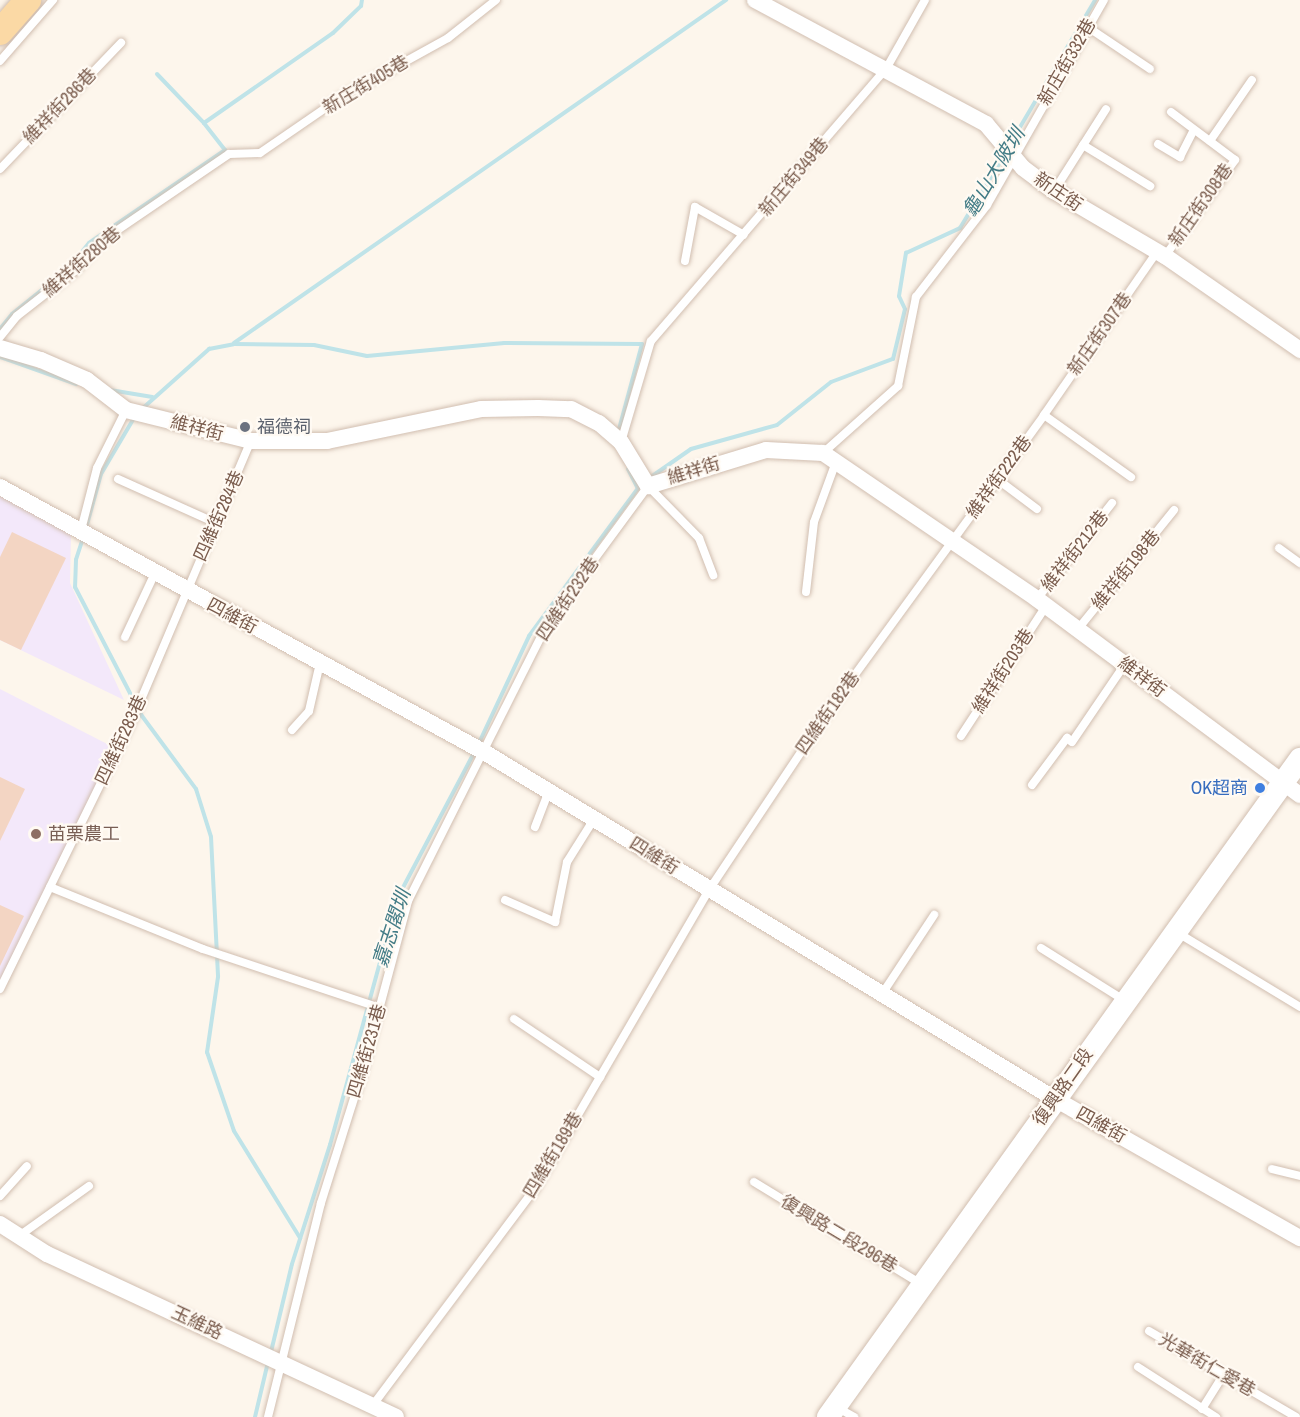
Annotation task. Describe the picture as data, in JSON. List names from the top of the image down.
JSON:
{
  "streets": {
    "street": [
      "新庄街",
      "維祥街",
      "四維街",
      "復興路二段",
      "玉維路"
    ],
    "lane": [
      "新庄街332巷",
      "新庄街405巷",
      "維祥街286巷",
      "新庄街349巷",
      "新庄街308巷",
      "維祥街280巷",
      "新庄街307巷",
      "維祥街222巷",
      "四維街284巷",
      "維祥街212巷",
      "維祥街198巷",
      "四維街232巷",
      "維祥街203巷",
      "四維街182巷",
      "四維街283巷",
      "四維街231巷",
      "四維街189巷",
      "復興路二段296巷",
      "光華街仁愛巷"
    ]
  },
  "crossings": [
    ["新庄街332巷", "新庄街"],
    ["新庄街332巷", "維祥街"],
    ["新庄街405巷", "維祥街280巷"],
    ["新庄街349巷", "新庄街"],
    ["新庄街349巷", "維祥街"],
    ["新庄街", "新庄街308巷"],
    ["新庄街", "新庄街307巷"],
    ["新庄街308巷", "新庄街307巷"],
    ["新庄街307巷", "維祥街222巷"],
    ["維祥街", "維祥街222巷"],
    ["維祥街", "四維街284巷"],
    ["維祥街", "維祥街212巷"],
    ["維祥街", "維祥街198巷"],
    ["維祥街", "四維街232巷"],
    ["維祥街", "維祥街203巷"],
    ["維祥街", "四維街182巷"],
    ["維祥街", "復興路二段"],
    ["維祥街222巷", "四維街182巷"],
    ["四維街284巷", "四維街"],
    ["四維街284巷", "四維街283巷"],
    ["維祥街212巷", "維祥街203巷"],
    ["四維街232巷", "四維街"],
    ["四維街232巷", "四維街231巷"],
    ["四維街", "四維街182巷"],
    ["四維街", "四維街283巷"],
    ["四維街", "四維街231巷"],
    ["四維街", "復興路二段"],
    ["四維街", "四維街189巷"],
    ["四維街182巷", "四維街189巷"],
    ["四維街231巷", "玉維路"],
    ["復興路二段", "復興路二段296巷"],
    ["四維街189巷", "玉維路"]
  ],
  "water": ["龜山大陂圳", "嘉志閣圳"],
  "places": ["福德祠", "OK超商", "苗栗農工"]
}
